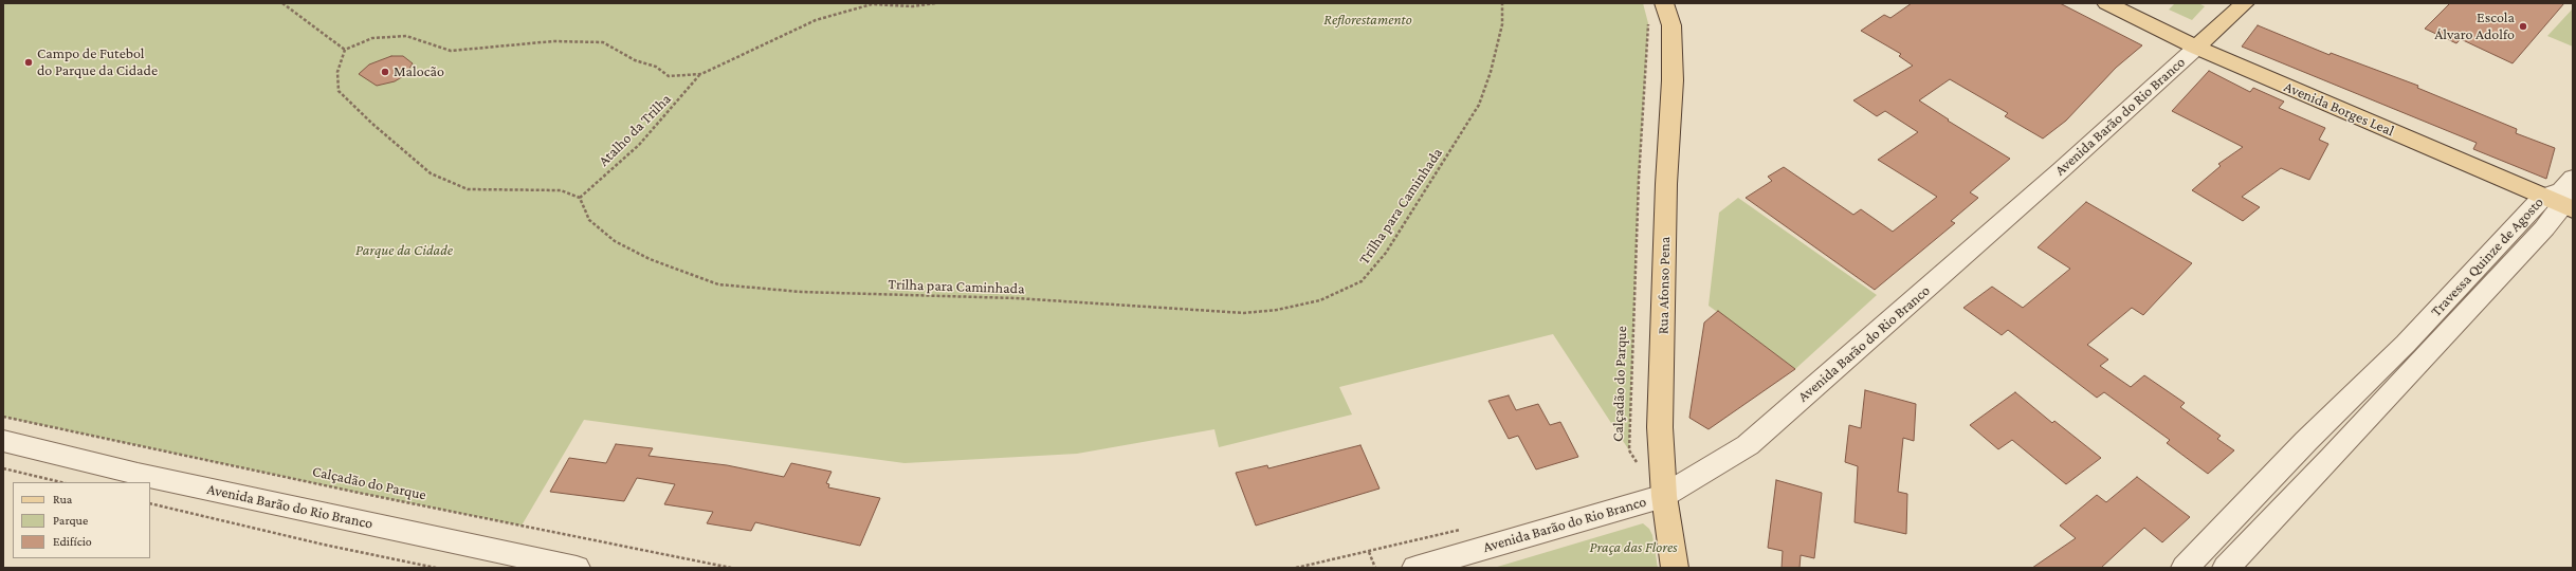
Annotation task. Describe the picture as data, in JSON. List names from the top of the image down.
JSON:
{
  "streets": {
    "main road": ["Avenida Borges Leal", "Avenida Barão do Rio Branco", "Rua Afonso Pena"],
    "street": ["Travessa Quinze de Agosto"],
    "path": ["Atalho da Trilha", "Trilha para Caminhada", "Calçadão do Parque"]
  },
  "crossings": [
    ["Avenida Borges Leal", "Avenida Barão do Rio Branco"],
    ["Avenida Borges Leal", "Travessa Quinze de Agosto"],
    ["Avenida Barão do Rio Branco", "Rua Afonso Pena"],
    ["Atalho da Trilha", "Trilha para Caminhada"]
  ],
  "parks": ["Reflorestamento", "Parque da Cidade", "Praça das Flores"],
  "places": ["Escola Álvaro Adolfo", "Campo de Futebol do Parque da Cidade", "Malocão"],
  "legend": ["Rua", "Parque", "Edifício"]
}
